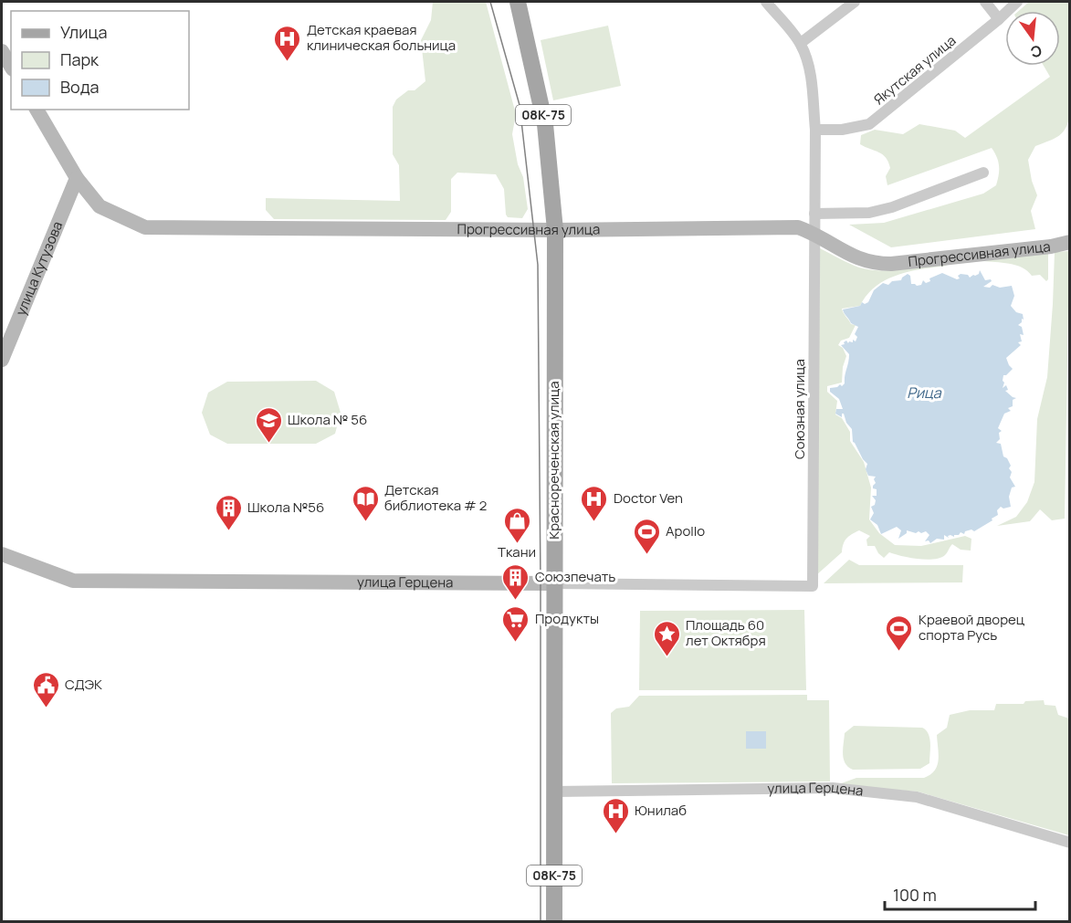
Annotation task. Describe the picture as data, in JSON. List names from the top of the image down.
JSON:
{
  "streets": {
    "main road": ["08К-75", "Краснореченская улица"],
    "street": [
      "Якутская улица",
      "Прогрессивная улица",
      "улица Кутузова",
      "Союзная улица",
      "улица Герцена"
    ]
  },
  "crossings": [
    ["Якутская улица", "Союзная улица"],
    ["Прогрессивная улица", "улица Кутузова"],
    ["Прогрессивная улица", "Союзная улица"],
    ["Прогрессивная улица", "Краснореченская улица"],
    ["Союзная улица", "улица Герцена"],
    ["Краснореченская улица", "улица Герцена"]
  ],
  "water": ["Рица"],
  "places": {
    "hospital": ["Детская краевая клиническая больница", "Doctor Ven", "Юнилаб"],
    "school or university": ["Школа № 56"],
    "library": ["Детская библиотека # 2"],
    "building": ["Школа №56", "Союзпечать"],
    "shop": ["Ткани"],
    "sports": ["Apollo", "Краевой дворец спорта Русь"],
    "supermarket": ["Продукты"],
    "place": ["Площадь 60 лет Октября"],
    "public building": ["СДЭК"]
  },
  "legend": ["Улица", "Парк", "Вода"],
  "scale_bar": "100 m",
  "north": "bottom"
}
